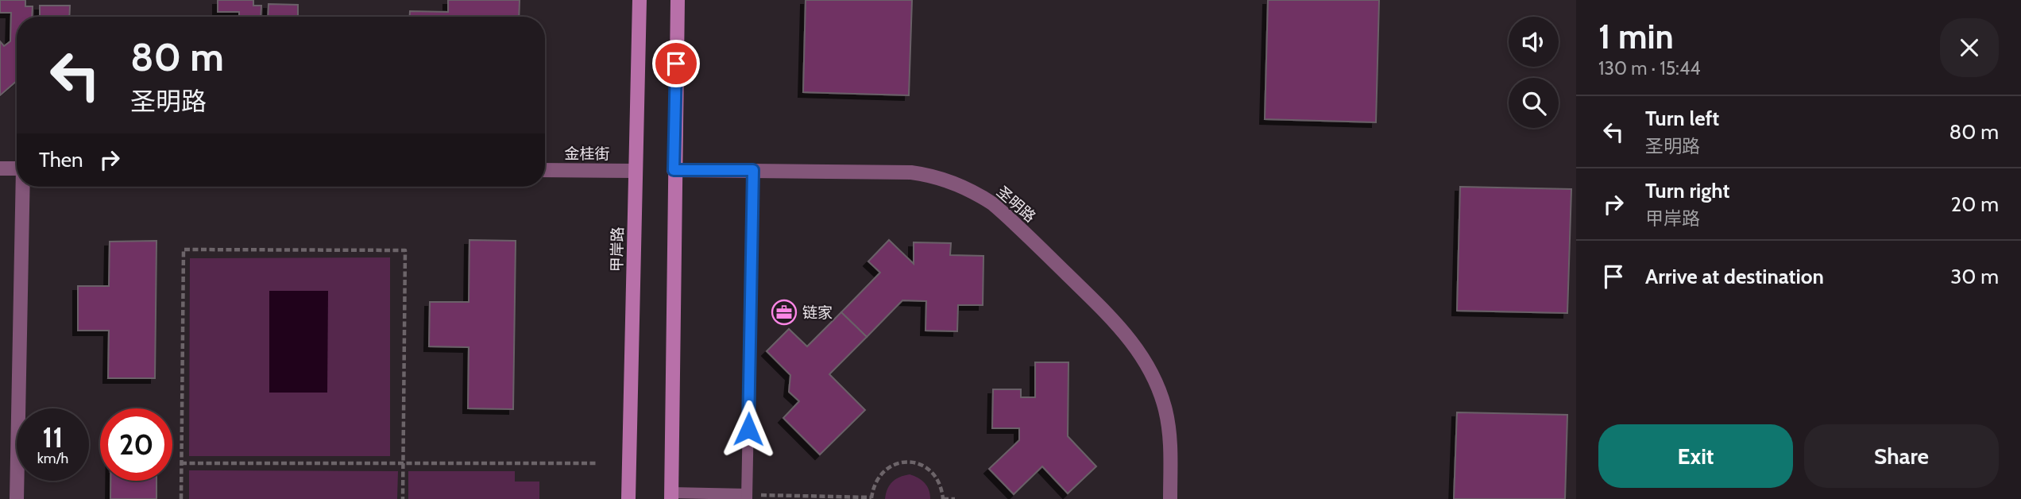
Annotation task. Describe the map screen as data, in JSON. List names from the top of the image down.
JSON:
{
  "streets": {
    "main road": ["甲岸路"],
    "street": ["金桂街", "圣明路"]
  },
  "crossings": [
    ["金桂街", "甲岸路"]
  ],
  "places": {
    "office": ["链家"]
  },
  "page": {
    "heading": ["1 min", "130 m · 15:44"],
    "turn": ["80 m", "圣明路"],
    "list": [
      {
        "name": "Turn left",
        "note": "圣明路",
        "value": "80 m"
      },
      {
        "name": "Turn right",
        "note": "甲岸路",
        "value": "20 m"
      },
      {
        "name": "Arrive at destination",
        "value": "30 m"
      }
    ],
    "then": "Then",
    "speed": "11 km/h",
    "limit": "20",
    "buttons": ["Exit", "Share"]
  }
}
